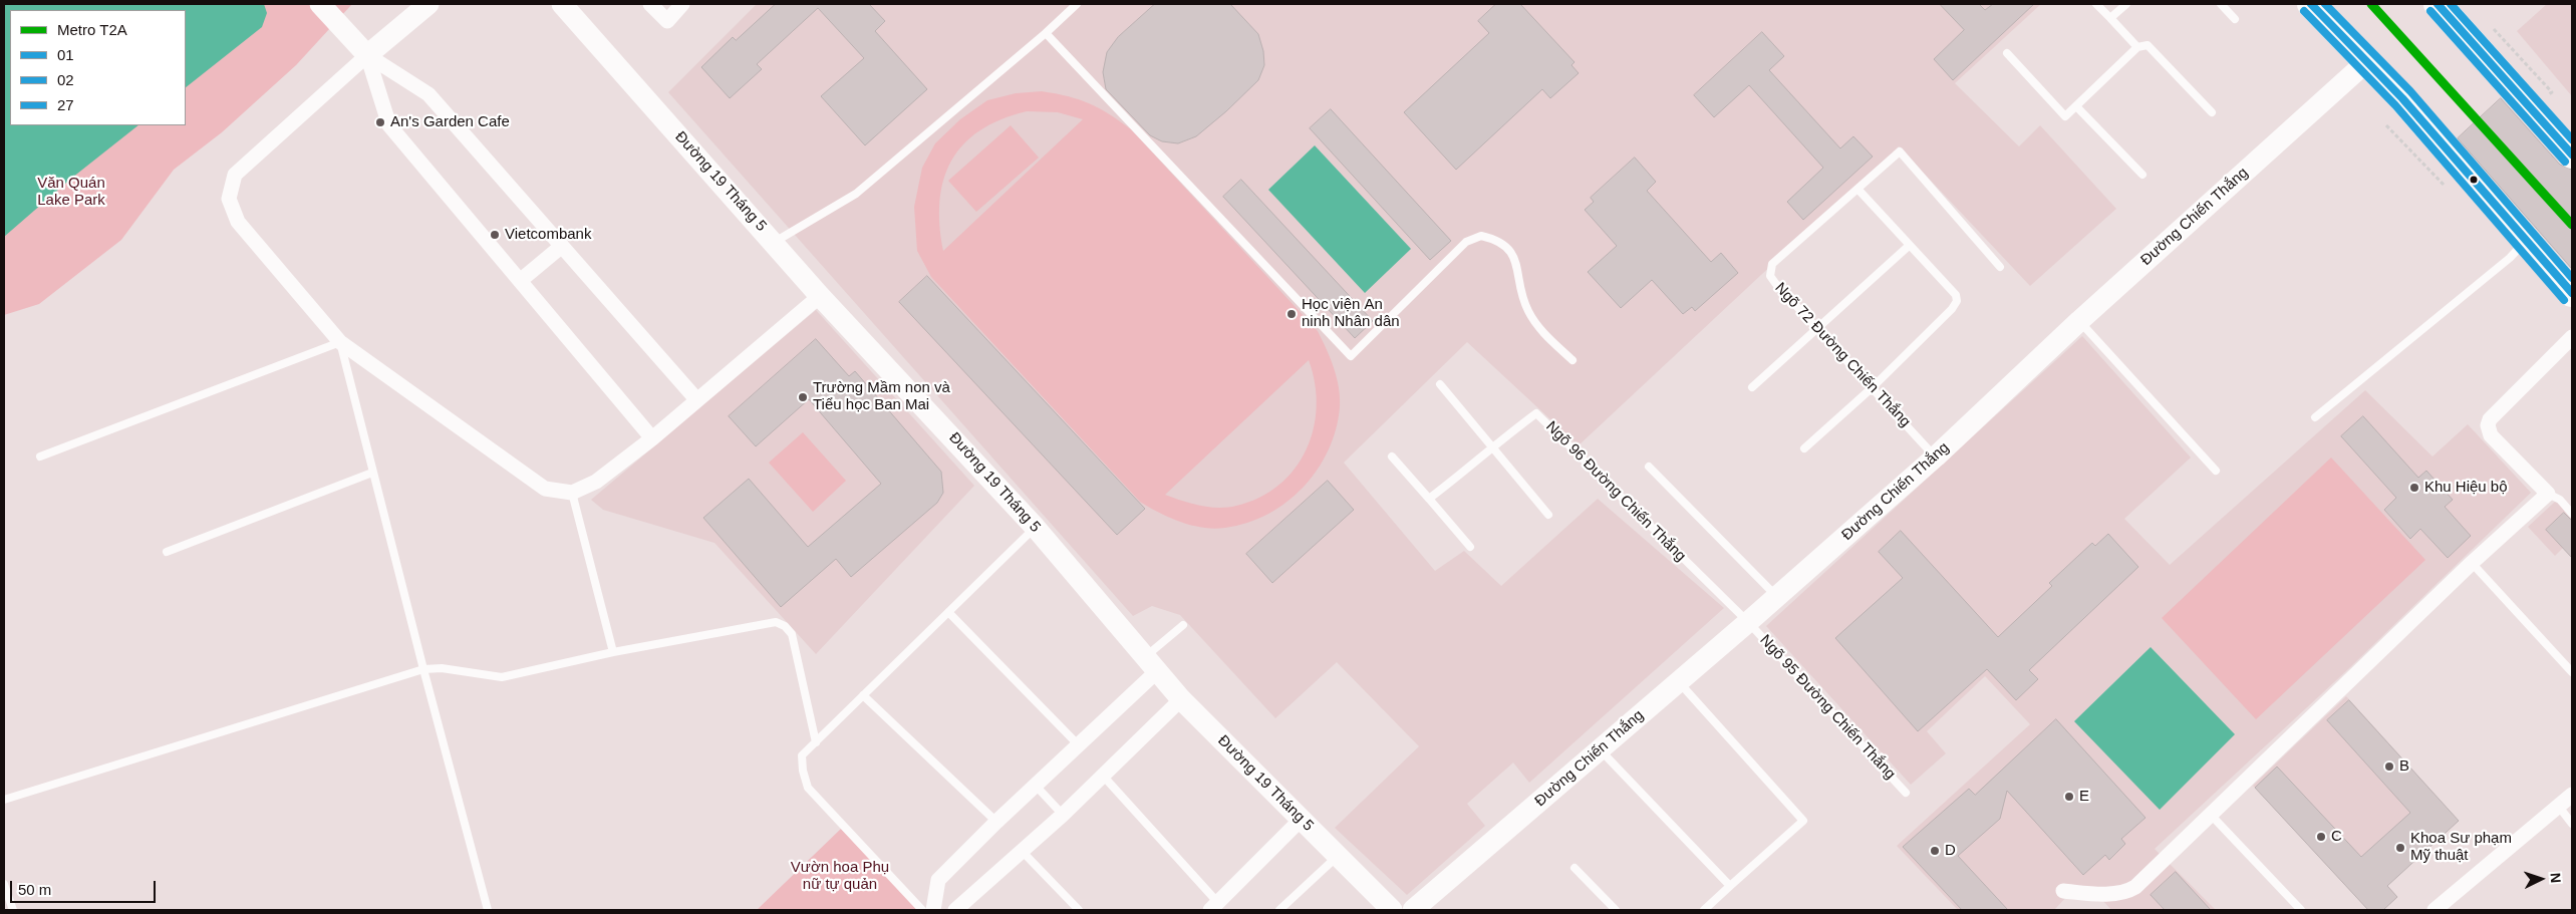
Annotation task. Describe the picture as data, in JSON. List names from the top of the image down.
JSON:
{
  "streets": {
    "street": ["Đường 19 Tháng 5", "Đường Chiến Thắng"],
    "lane": ["Ngõ 72 Đường Chiến Thắng", "Ngõ 96 Đường Chiến Thắng", "Ngõ 95 Đường Chiến Thắng"]
  },
  "crossings": [
    ["Đường Chiến Thắng", "Ngõ 72 Đường Chiến Thắng"],
    ["Đường Chiến Thắng", "Ngõ 96 Đường Chiến Thắng"],
    ["Đường Chiến Thắng", "Ngõ 95 Đường Chiến Thắng"],
    ["Ngõ 96 Đường Chiến Thắng", "Ngõ 95 Đường Chiến Thắng"]
  ],
  "parks": ["Văn Quán Lake Park", "Vườn hoa Phụ nữ tự quản"],
  "places": [
    "An's Garden Cafe",
    "Vietcombank",
    "Học viện An ninh Nhân dân",
    "Trường Mầm non và Tiểu học Ban Mai",
    "Khu Hiệu bộ",
    "B",
    "E",
    "C",
    "Khoa Sư phạm Mỹ thuật",
    "D"
  ],
  "lines": [
    "metro line T2A",
    "transit line 01",
    "transit line 27",
    "transit line 02"
  ],
  "legend": [
    "Metro T2A",
    "01",
    "02",
    "27"
  ],
  "scale_bar": "50 m",
  "north": "right"
}
